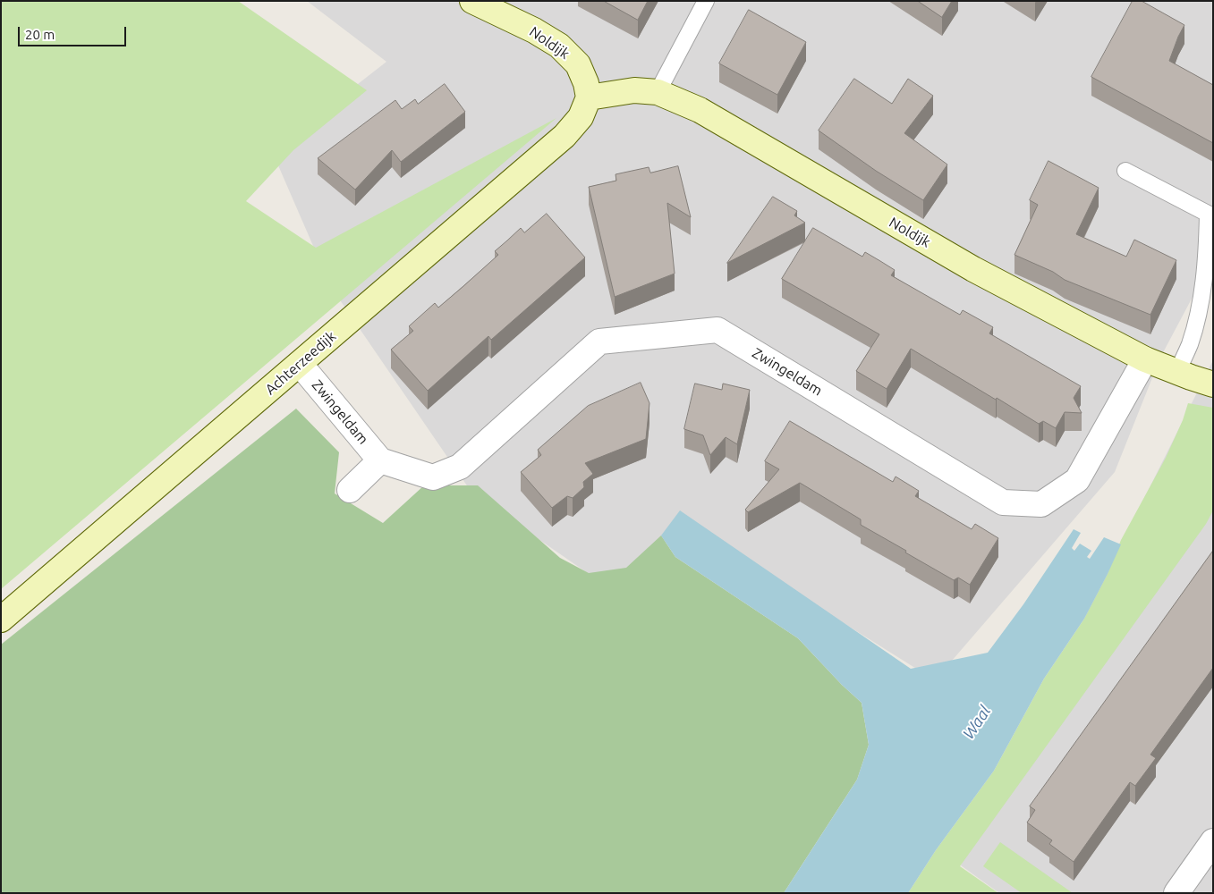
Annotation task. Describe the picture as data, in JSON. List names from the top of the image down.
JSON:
{
  "streets": {
    "street": ["Noldijk", "Achterzeedijk", "Zwingeldam"]
  },
  "crossings": [
    ["Noldijk", "Achterzeedijk"],
    ["Noldijk", "Zwingeldam"],
    ["Achterzeedijk", "Zwingeldam"]
  ],
  "water": ["Waal"],
  "scale_bar": "20 m"
}
